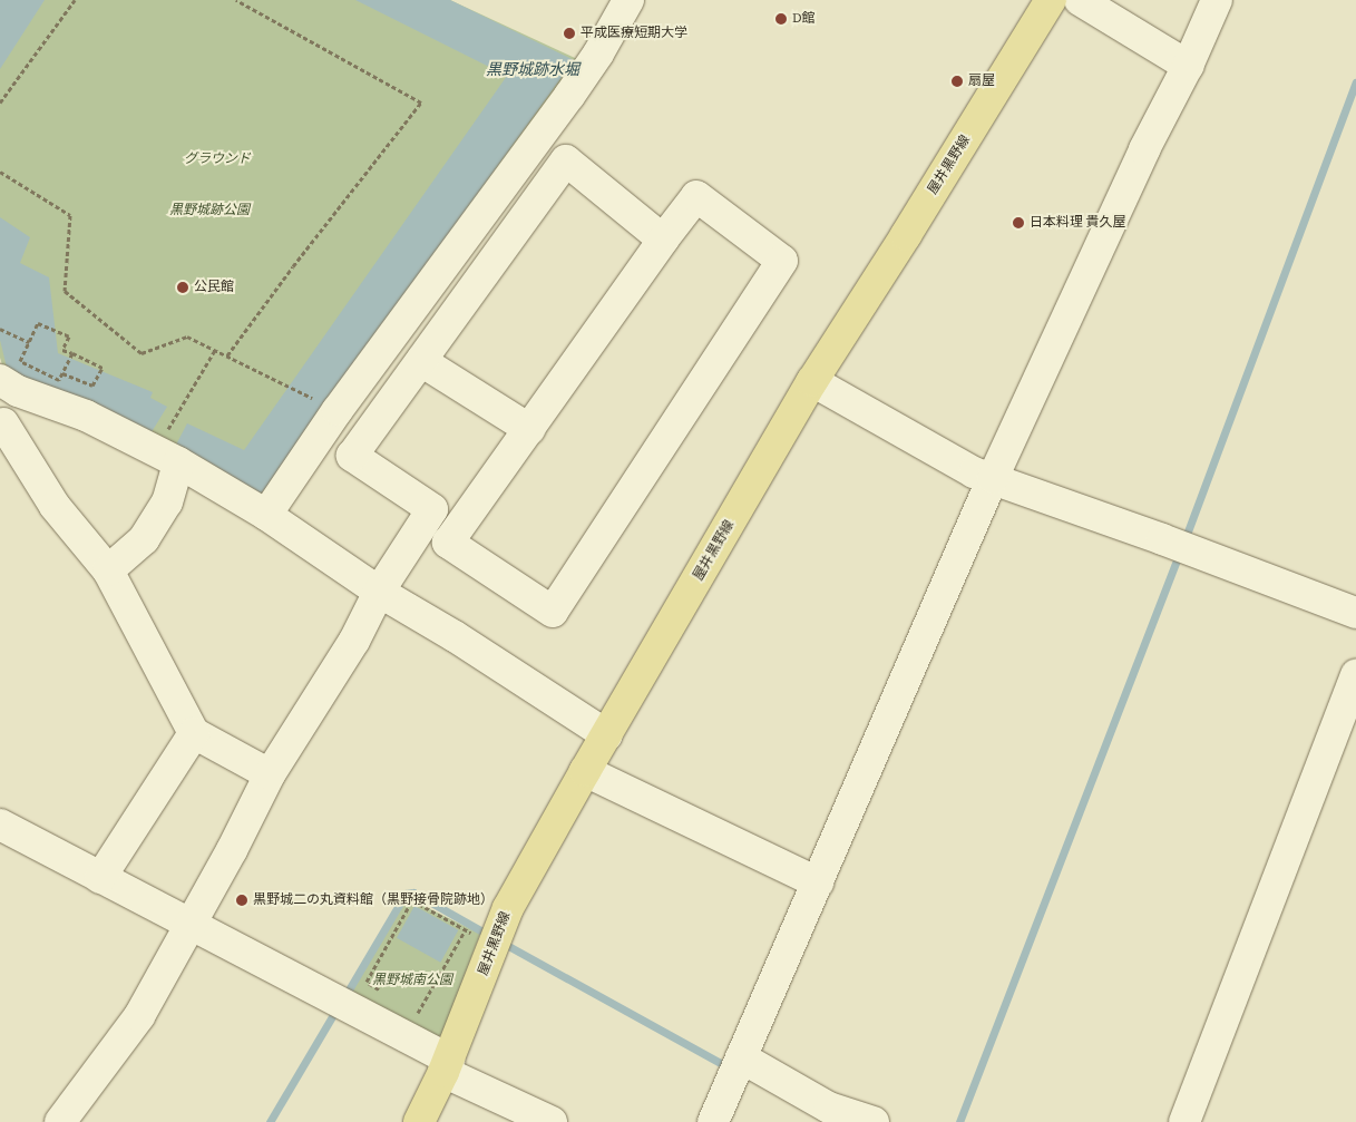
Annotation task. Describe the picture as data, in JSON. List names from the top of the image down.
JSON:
{
  "streets": {
    "main road": ["屋井黒野線"]
  },
  "water": ["黒野城跡水堀"],
  "parks": ["グラウンド", "黒野城跡公園", "黒野城南公園"],
  "places": [
    "D館",
    "平成医療短期大学",
    "扇屋",
    "日本料理 貴久屋",
    "公民館",
    "黒野城二の丸資料館（黒野接骨院跡地）"
  ]
}
